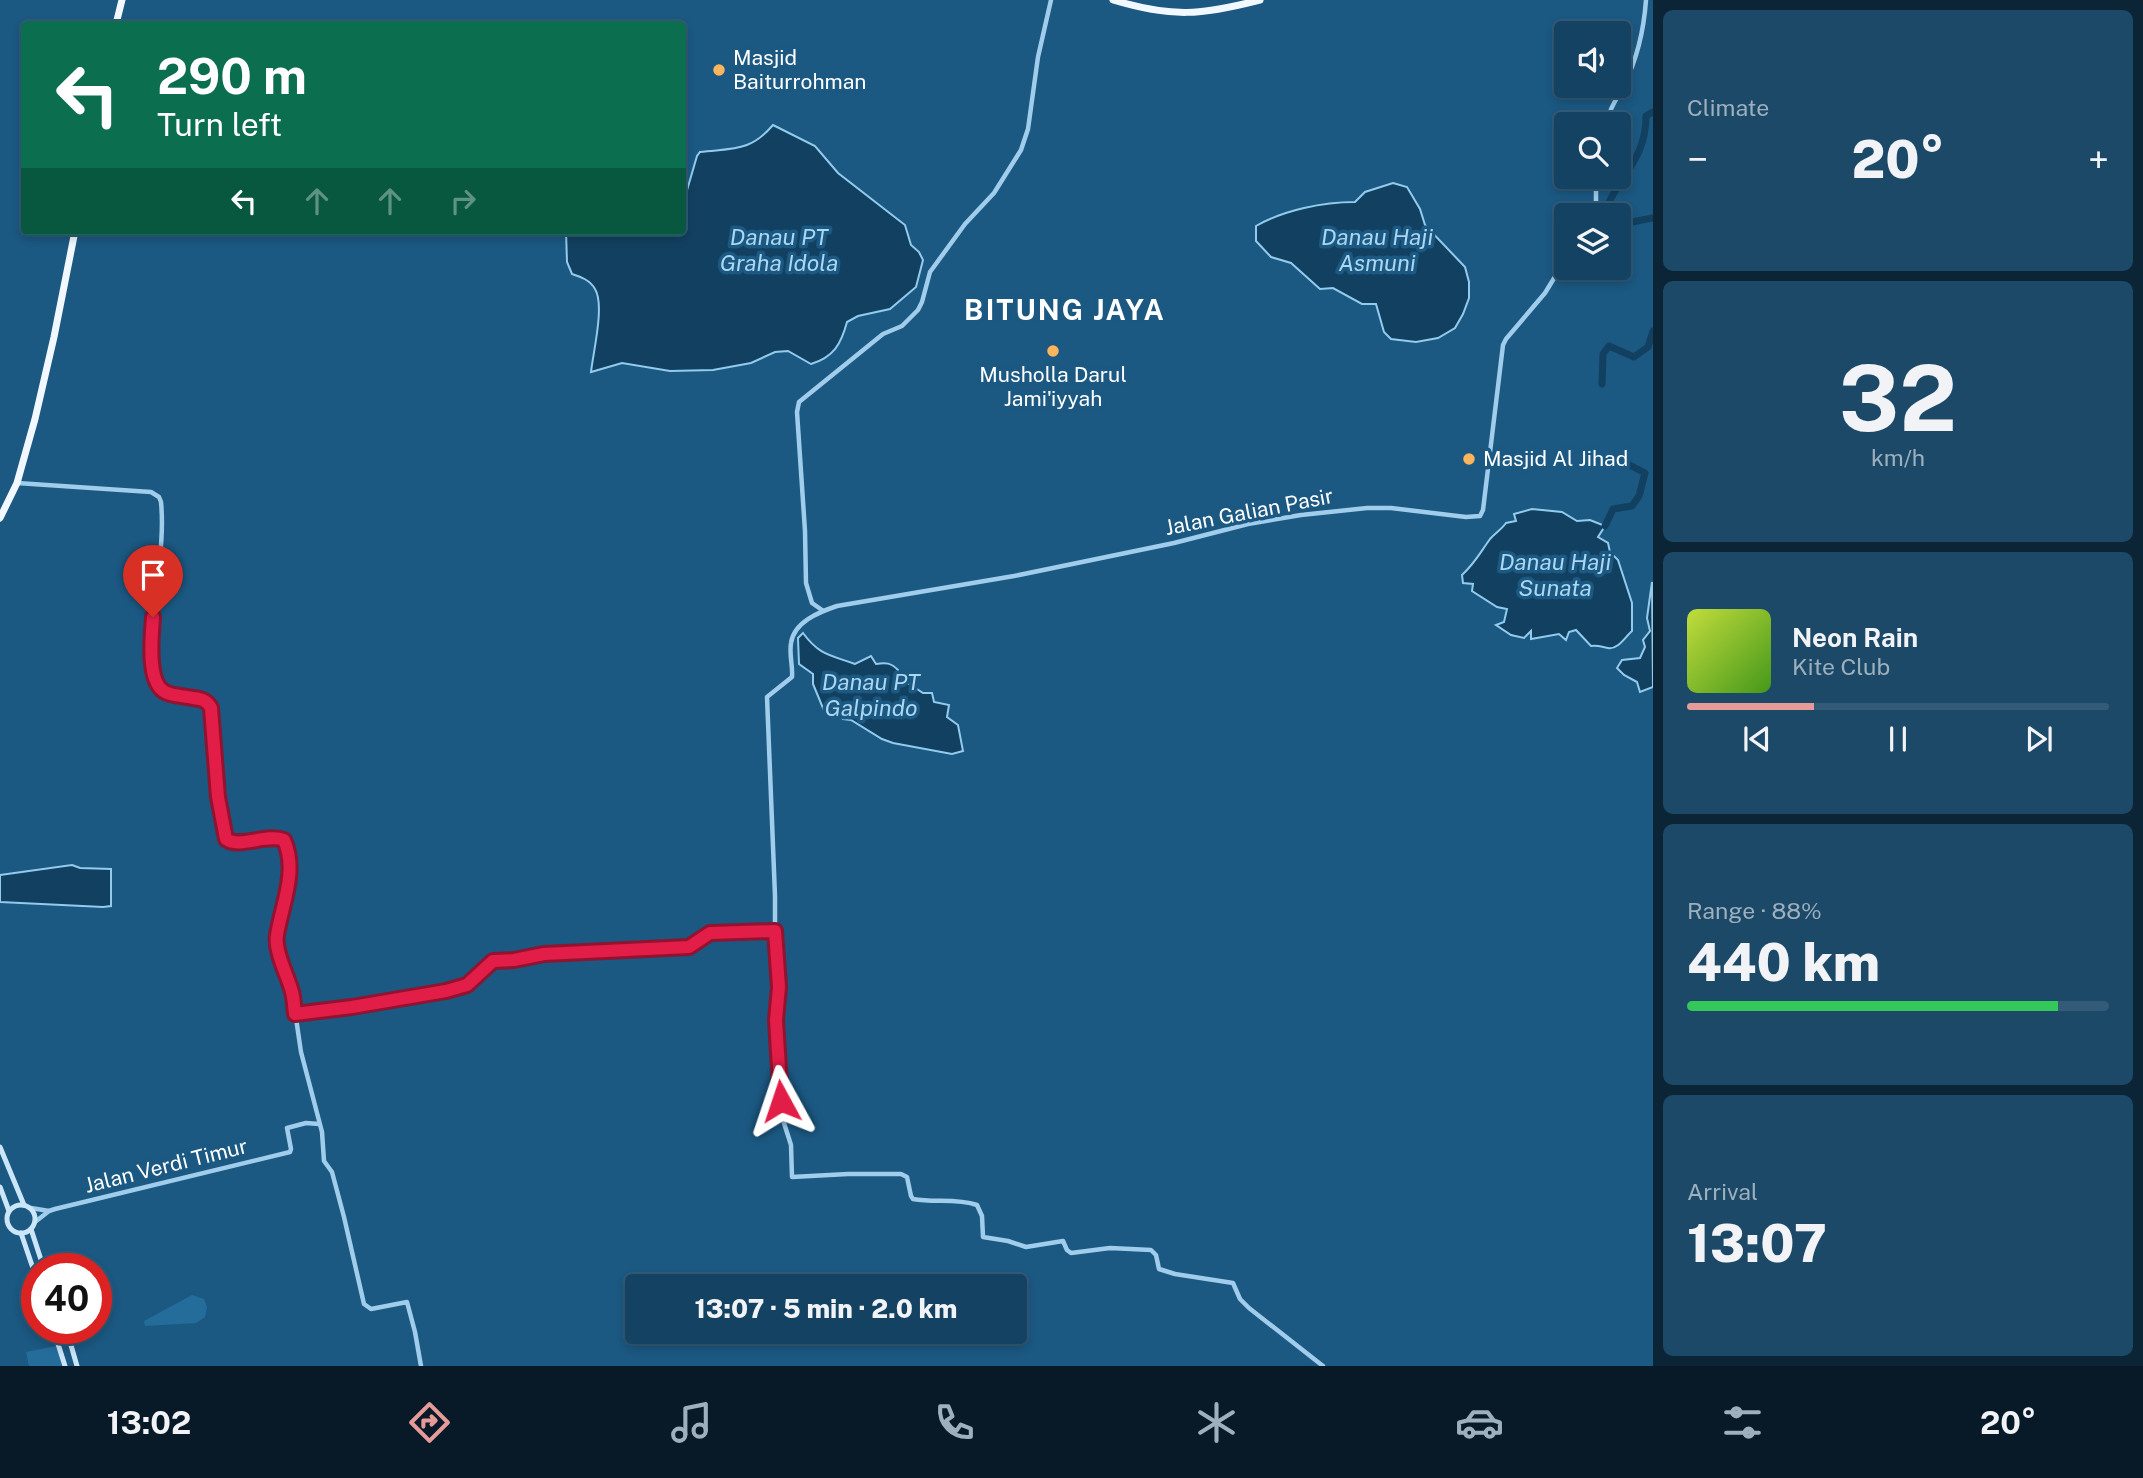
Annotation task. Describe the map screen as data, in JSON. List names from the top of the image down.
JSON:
{
  "streets": {
    "street": ["Jalan Galian Pasir", "Jalan Verdi Timur"]
  },
  "districts": ["BITUNG JAYA"],
  "water": [
    "Danau PT Graha Idola",
    "Danau Haji Asmuni",
    "Danau Haji Sunata",
    "Danau PT Galpindo"
  ],
  "places": ["Masjid Baiturrohman", "Musholla Darul Jami'iyyah", "Masjid Al Jihad"],
  "page": {
    "tile": [
      "Climate",
      ["32", "km/h"],
      ["Range · 88%", "440 km"],
      ["Arrival", "13:07"]
    ],
    "turn": ["290 m", "Turn left"],
    "heat": ["−", "20°", "+"],
    "song": ["Neon Rain", "Kite Club"],
    "limit": "40",
    "trip": "13:07 · 5 min · 2.0 km",
    "tabs": ["13:02", "20°"]
  }
}
